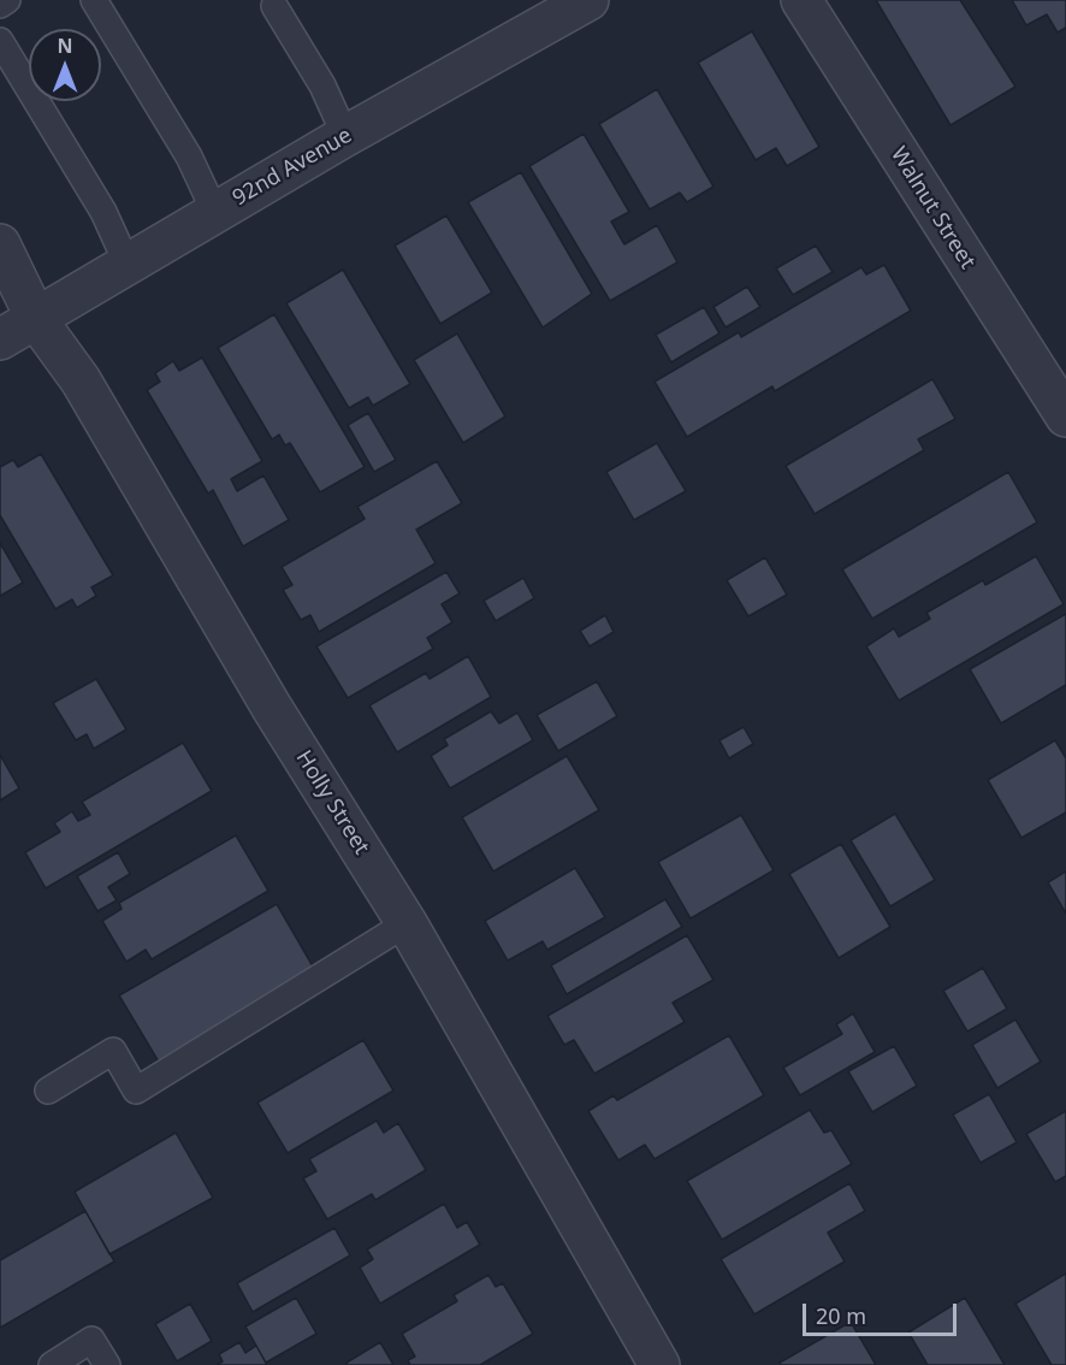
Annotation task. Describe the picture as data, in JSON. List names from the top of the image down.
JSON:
{
  "streets": {
    "street": ["92nd Avenue", "Walnut Street", "Holly Street"]
  },
  "crossings": [
    ["92nd Avenue", "Holly Street"]
  ],
  "scale_bar": "20 m",
  "north": "top"
}
